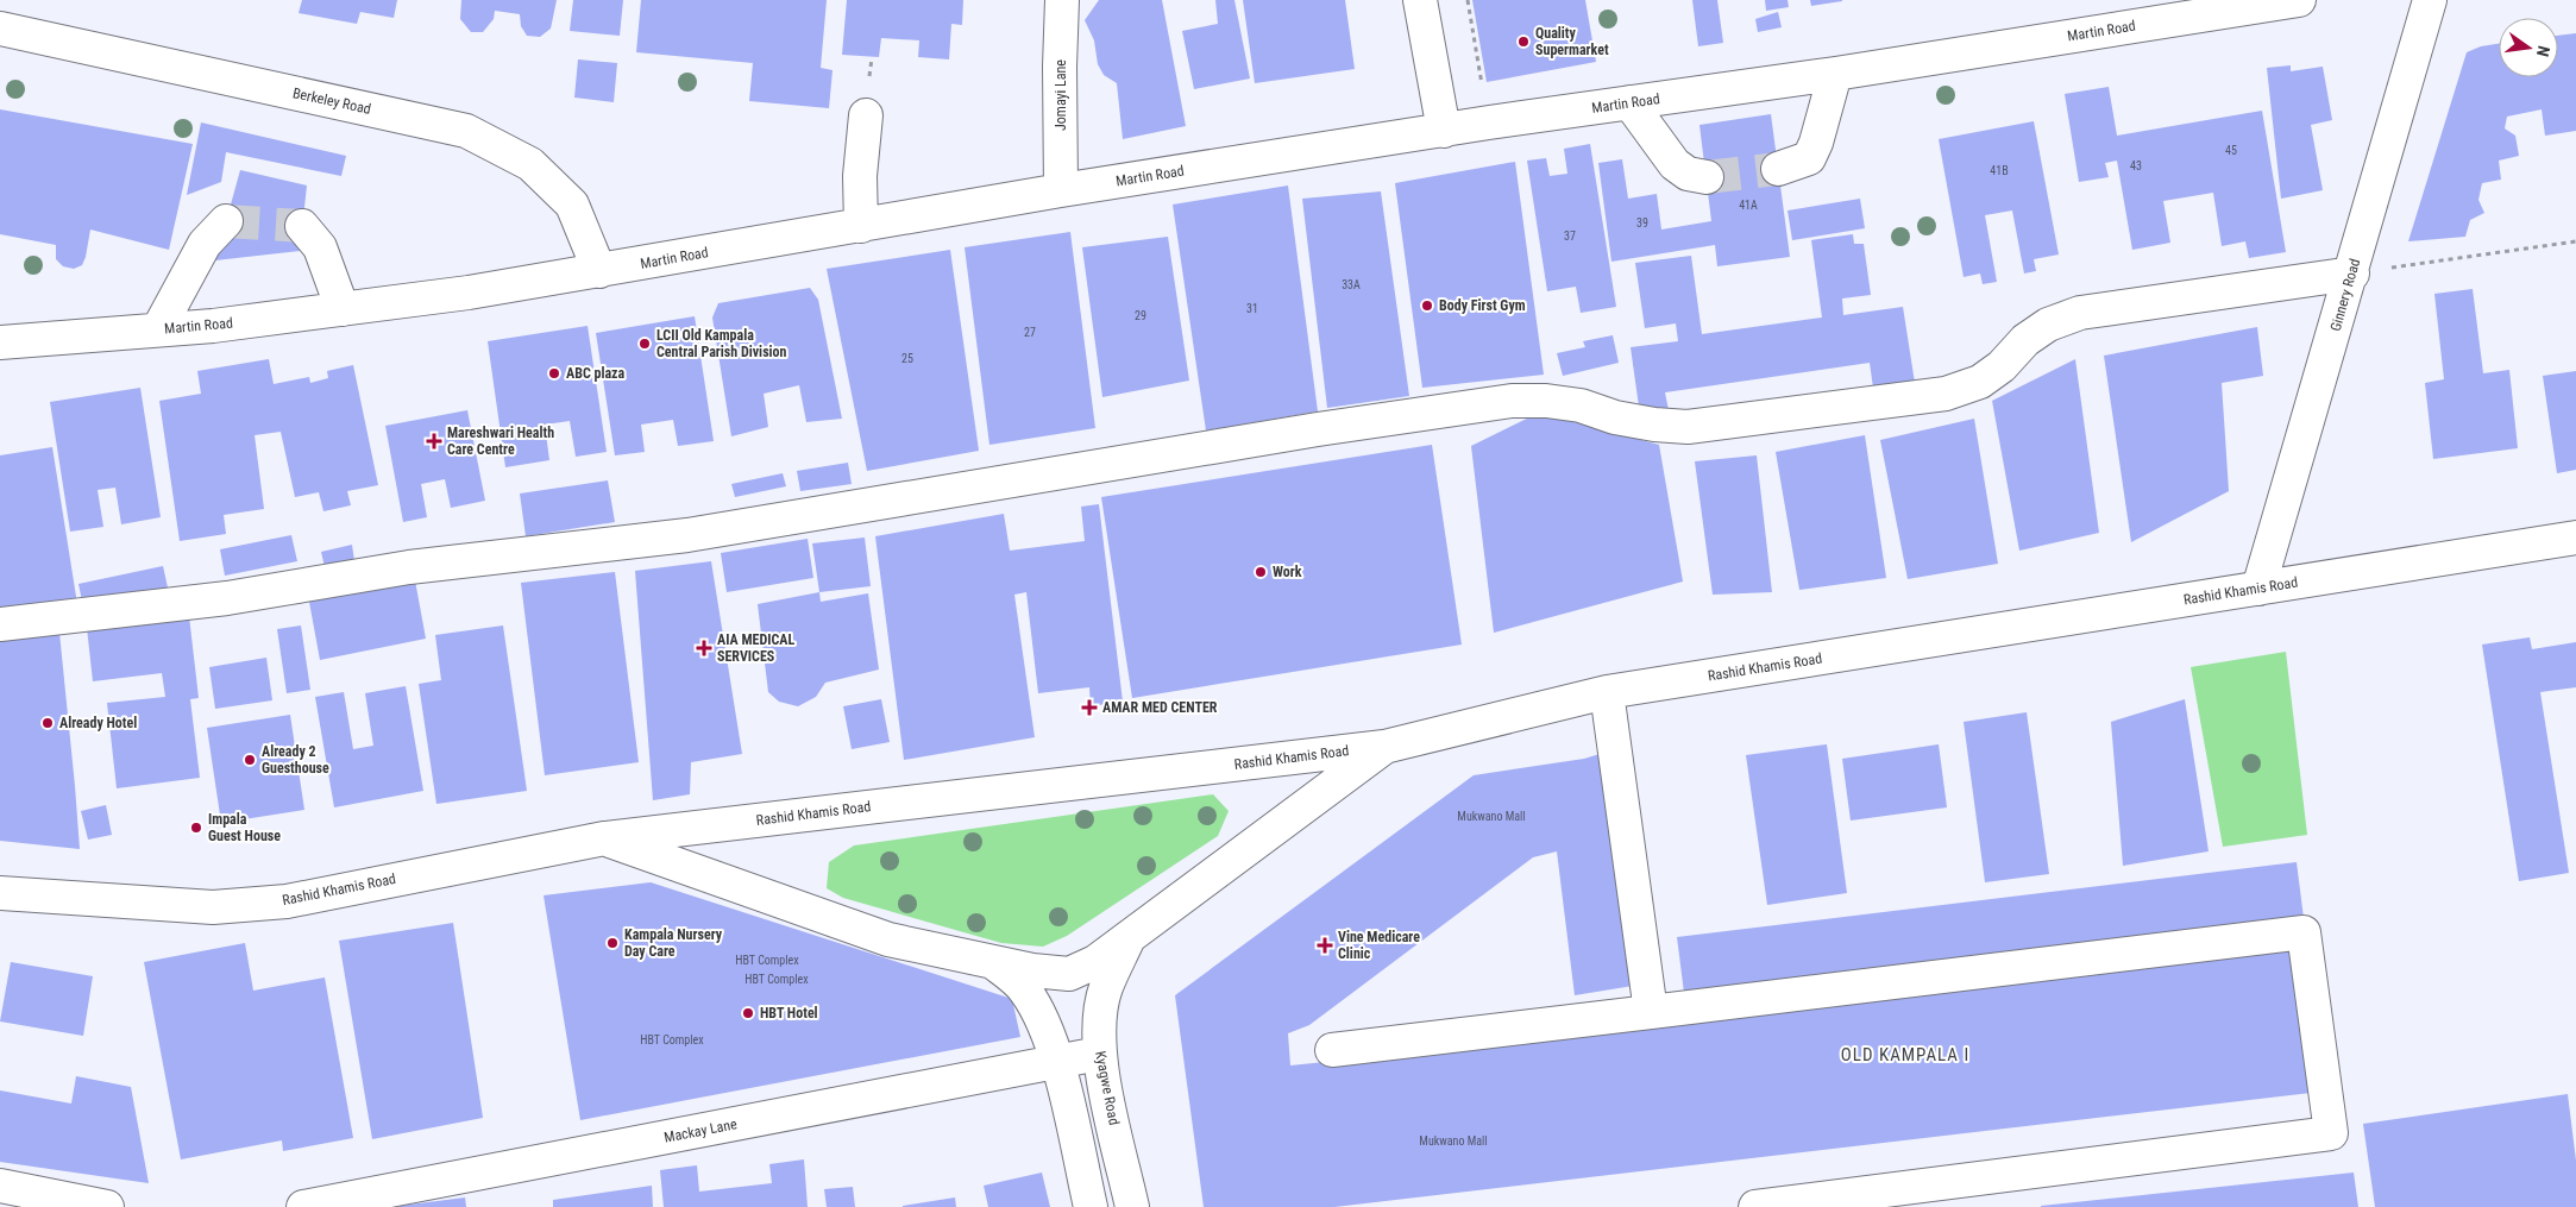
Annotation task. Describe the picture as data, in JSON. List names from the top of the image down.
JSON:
{
  "streets": {
    "street": [
      "Martin Road",
      "Jomayi Lane",
      "Berkeley Road",
      "Ginnery Road",
      "Rashid Khamis Road",
      "Kyagwe Road",
      "Mackay Lane"
    ]
  },
  "crossings": [
    ["Martin Road", "Jomayi Lane"],
    ["Martin Road", "Berkeley Road"],
    ["Ginnery Road", "Rashid Khamis Road"],
    ["Kyagwe Road", "Mackay Lane"]
  ],
  "districts": ["OLD KAMPALA I"],
  "places": {
    "other": [
      "Quality Supermarket",
      "Body First Gym",
      "LCII Old Kampala Central Parish Division",
      "ABC plaza",
      "Work",
      "Already Hotel",
      "Already 2 Guesthouse",
      "Impala Guest House",
      "Kampala Nursery Day Care",
      "HBT Hotel"
    ],
    "health": [
      "Mareshwari Health Care Centre",
      "AIA MEDICAL SERVICES",
      "AMAR MED CENTER",
      "Vine Medicare Clinic"
    ]
  },
  "house_numbers": [
    "45",
    "43",
    "41B",
    "41A",
    "39",
    "37",
    "33A",
    "31",
    "29",
    "27",
    "25",
    "Mukwano Mall",
    "HBT Complex",
    "HBT Complex",
    "HBT Complex",
    "Mukwano Mall"
  ],
  "north": "right"
}
